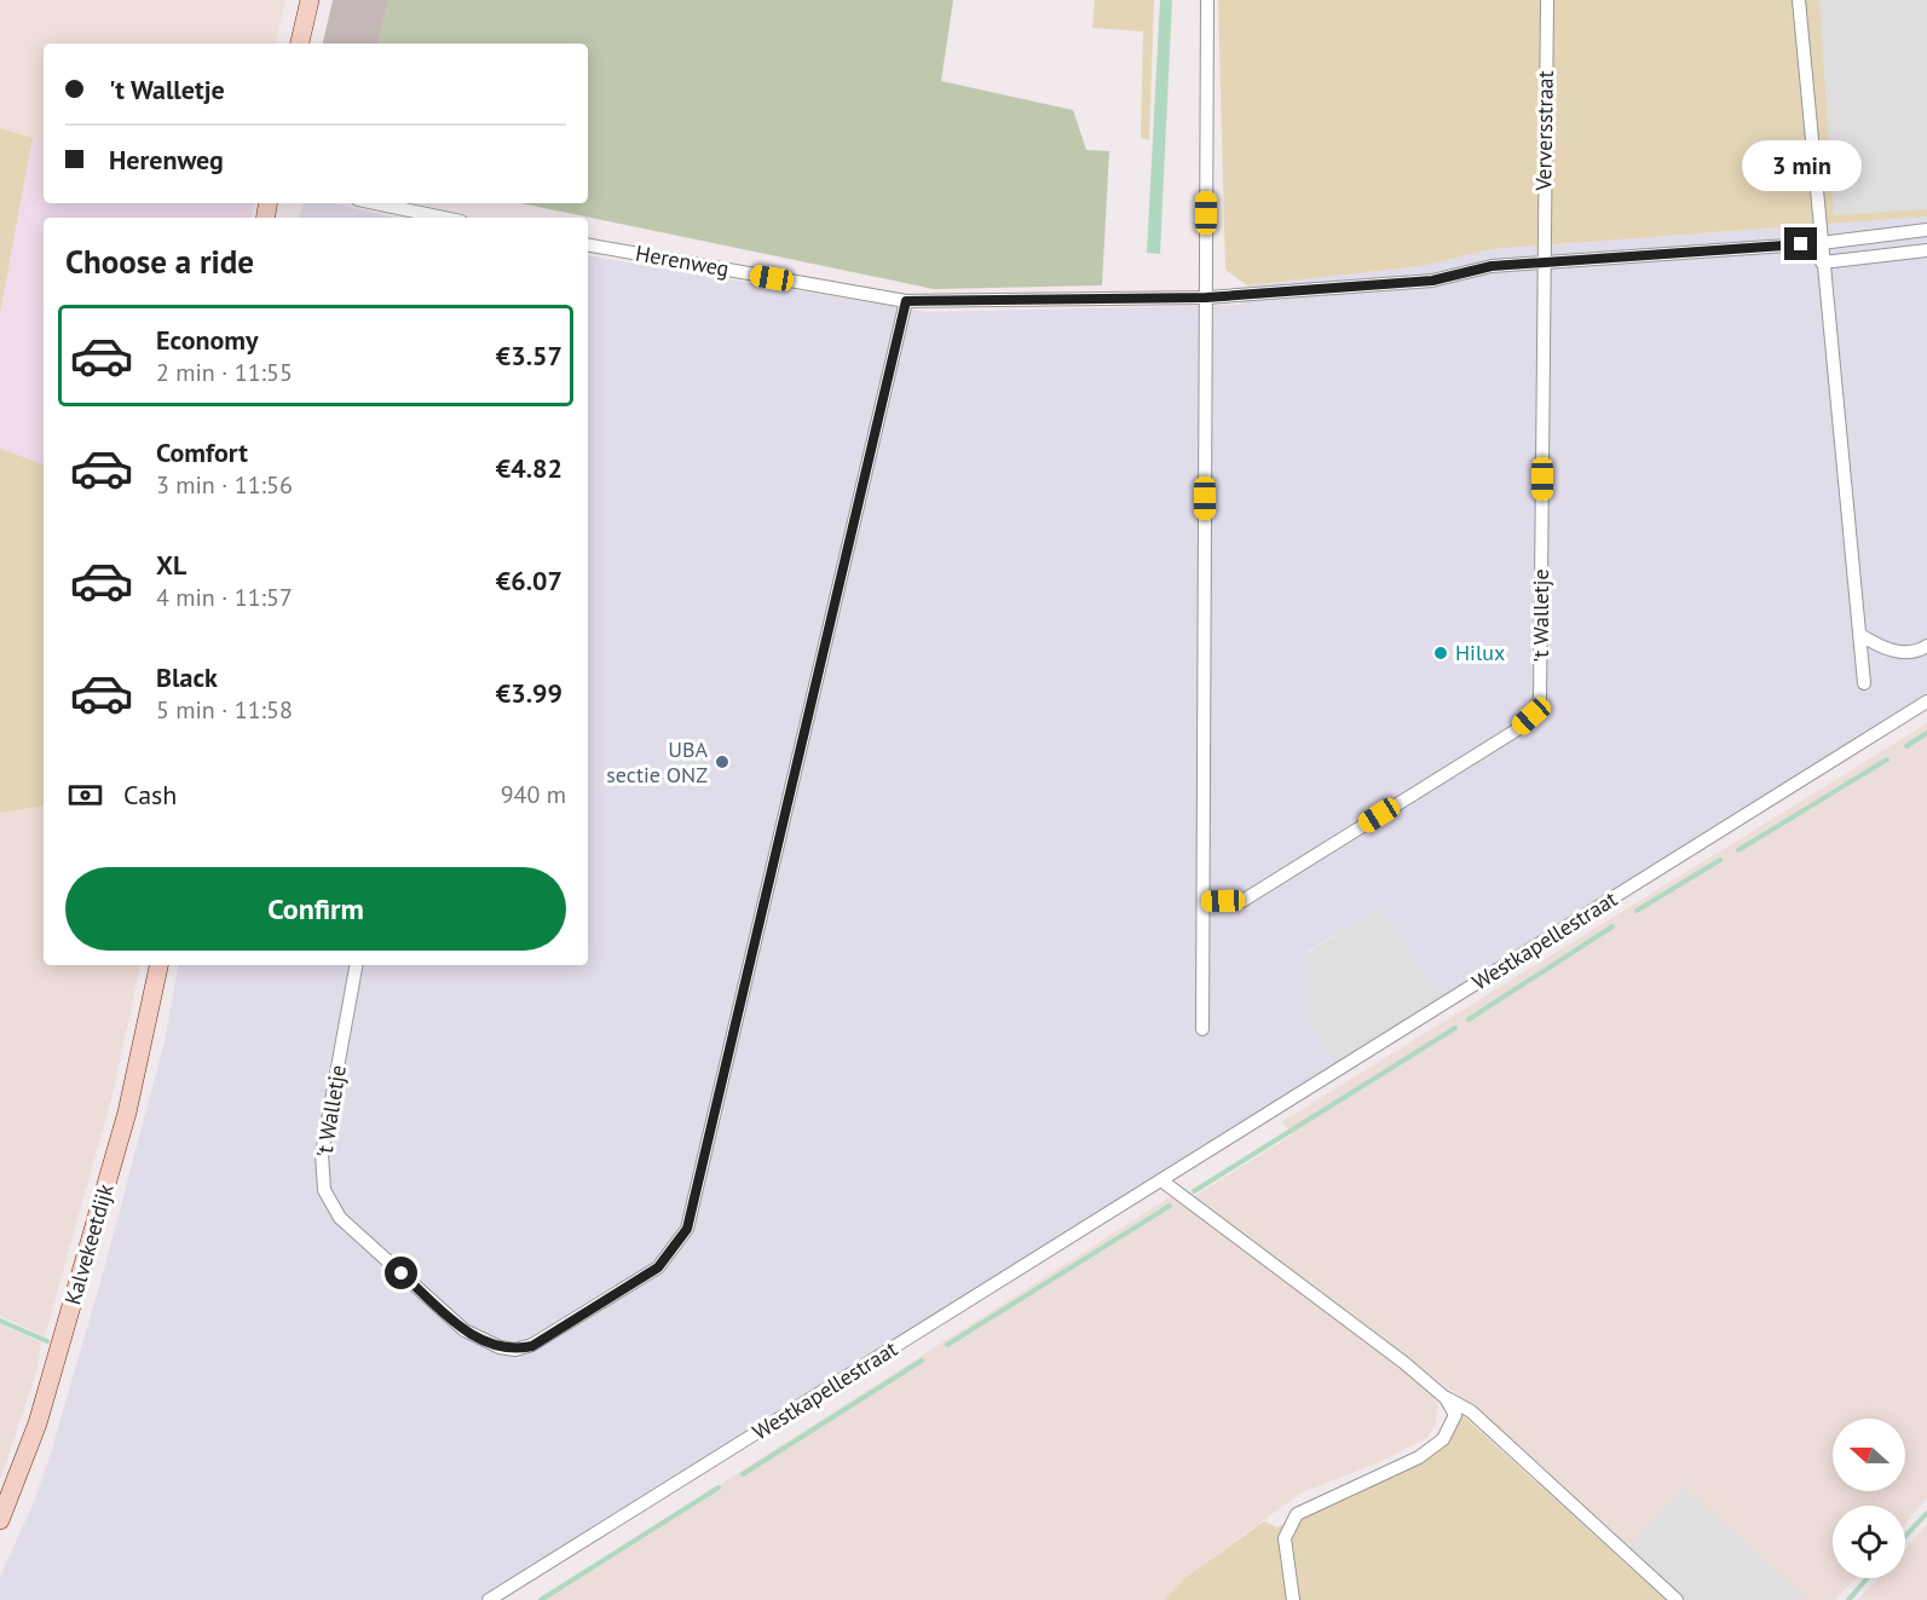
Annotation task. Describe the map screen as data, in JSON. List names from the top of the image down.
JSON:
{
  "streets": {
    "street": [
      "Verversstraat",
      "Herenweg",
      "'t Walletje",
      "Westkapellestraat",
      "Kalvekeetdijk"
    ]
  },
  "crossings": [
    ["Verversstraat", "Herenweg"],
    ["Verversstraat", "'t Walletje"],
    ["Herenweg", "'t Walletje"]
  ],
  "places": ["Hilux", "UBA sectie ONZ"],
  "north": "left",
  "page": {
    "banner": ["'t Walletje", "Herenweg"],
    "bubble": "3 min",
    "heading": "Choose a ride",
    "list": [
      {
        "name": "Economy",
        "note": "2 min · 11:55",
        "value": "€3.57"
      },
      {
        "name": "Comfort",
        "note": "3 min · 11:56",
        "value": "€4.82"
      },
      {
        "name": "XL",
        "note": "4 min · 11:57",
        "value": "€6.07"
      },
      {
        "name": "Black",
        "note": "5 min · 11:58",
        "value": "€3.99"
      }
    ],
    "pay": ["Cash", "940 m"],
    "buttons": "Confirm"
  }
}
